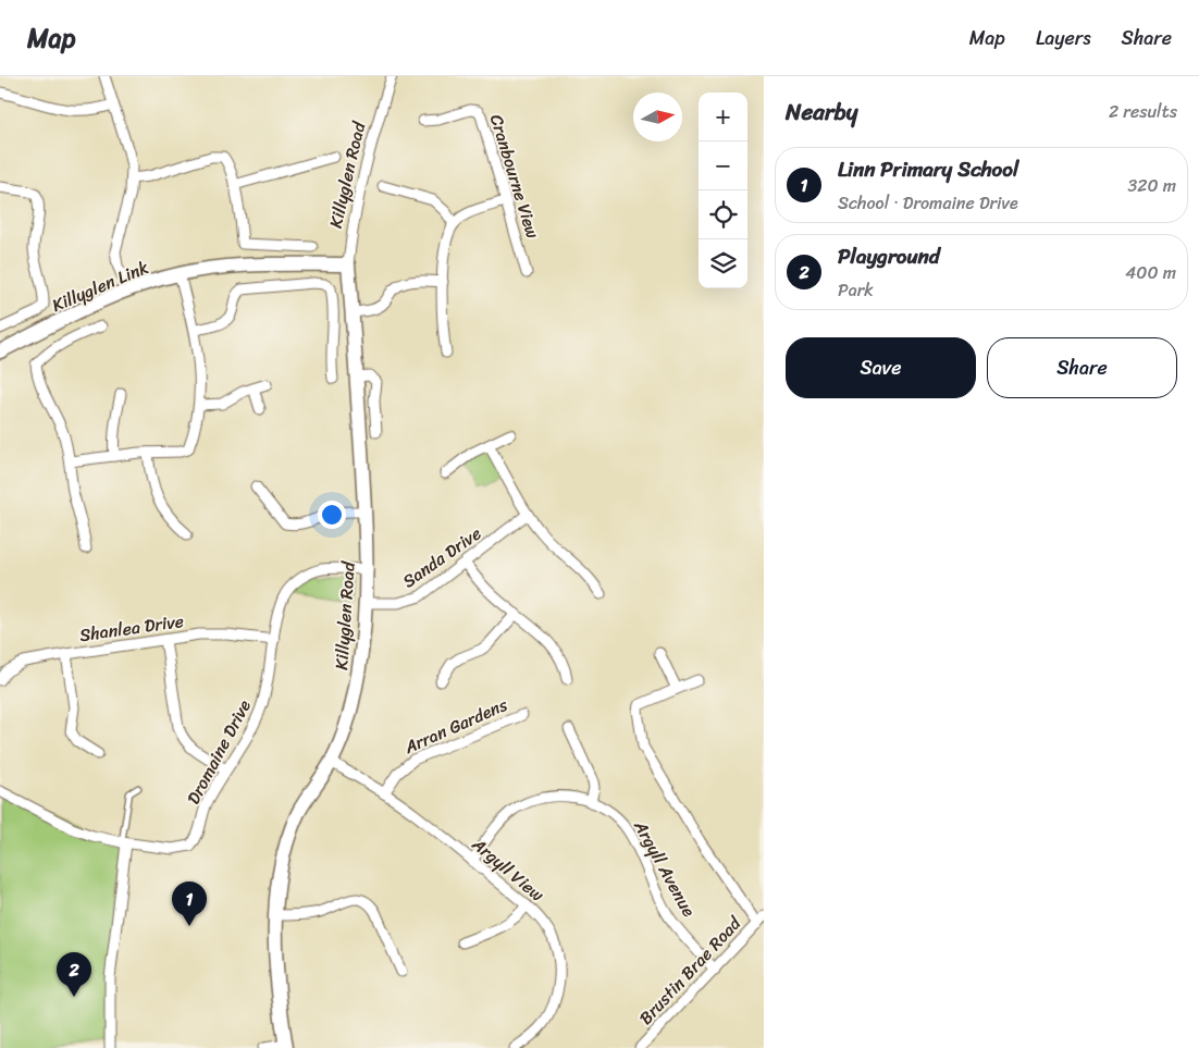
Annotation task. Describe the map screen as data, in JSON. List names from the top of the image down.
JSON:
{
  "streets": {
    "street": [
      "Killyglen Road",
      "Cranbourne View",
      "Killyglen Link",
      "Sanda Drive",
      "Shanlea Drive",
      "Arran Gardens",
      "Dromaine Drive",
      "Argyll Avenue",
      "Argyll View",
      "Brustin Brae Road"
    ]
  },
  "crossings": [
    ["Killyglen Road", "Killyglen Link"],
    ["Killyglen Road", "Sanda Drive"],
    ["Killyglen Road", "Dromaine Drive"],
    ["Killyglen Road", "Argyll View"],
    ["Shanlea Drive", "Dromaine Drive"],
    ["Arran Gardens", "Argyll View"],
    ["Argyll Avenue", "Argyll View"],
    ["Argyll Avenue", "Brustin Brae Road"]
  ],
  "north": "right",
  "page": {
    "header": "Map",
    "nav": ["Map", "Layers", "Share"],
    "heading": ["Nearby", "2 results"],
    "map_buttons": ["+", "−"],
    "list": [
      {
        "mark": "1",
        "name": "Linn Primary School",
        "note": "School · Dromaine Drive",
        "value": "320 m"
      },
      {
        "mark": "2",
        "name": "Playground",
        "note": "Park",
        "value": "400 m"
      }
    ],
    "buttons": ["Save", "Share"],
    "pins": ["1", "2"]
  }
}
